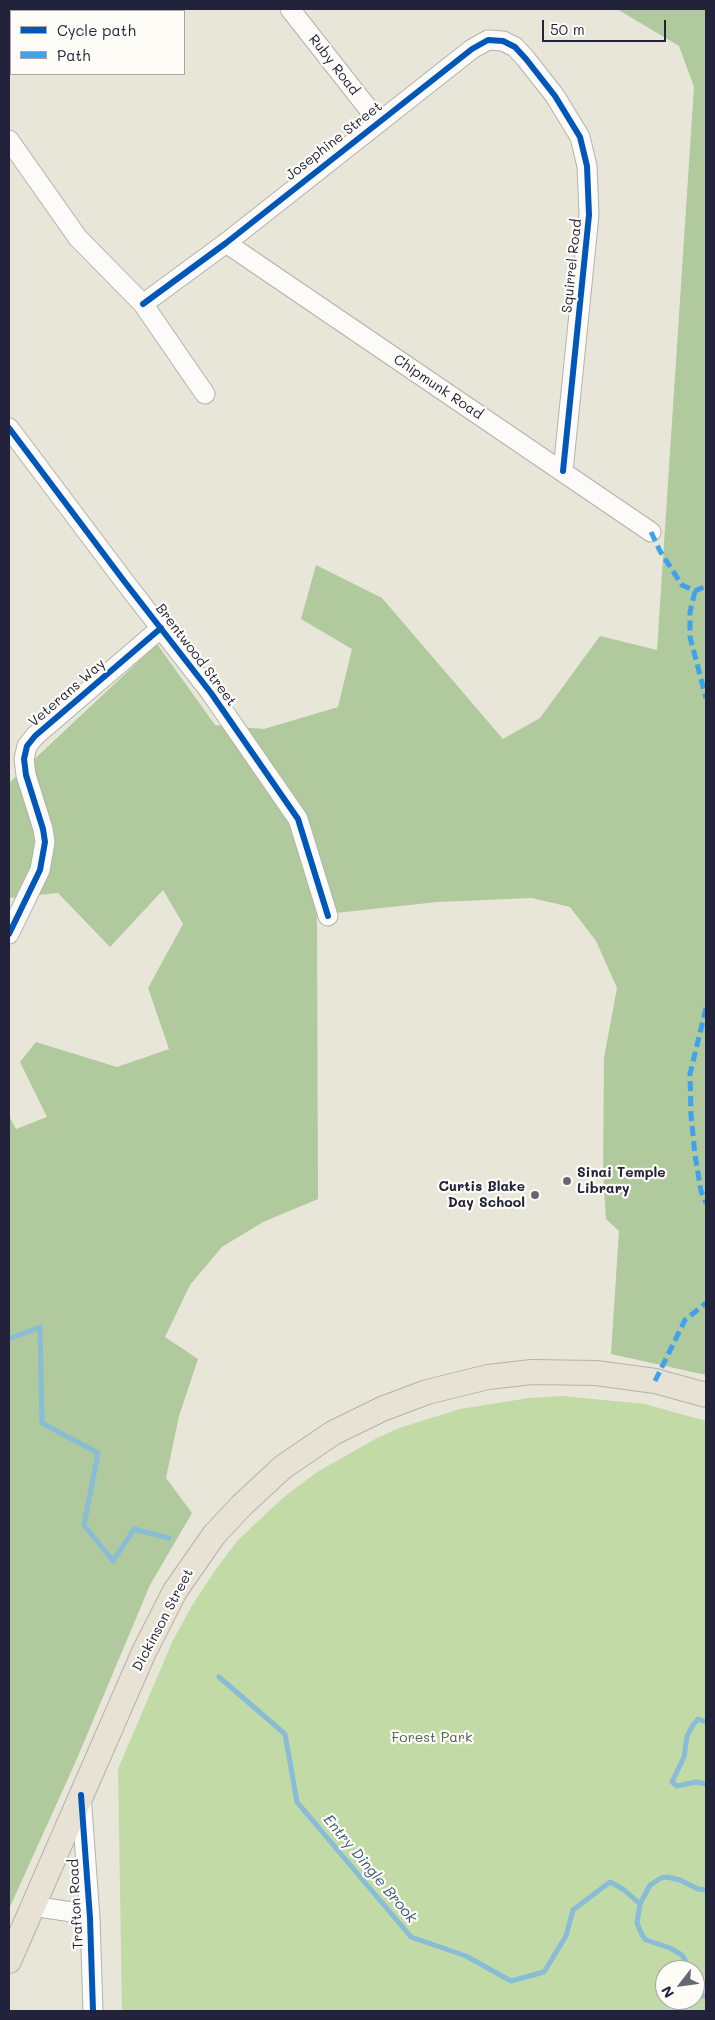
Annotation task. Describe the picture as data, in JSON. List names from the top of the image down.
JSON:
{
  "streets": {
    "main road": ["Dickinson Street"],
    "street": [
      "Ruby Road",
      "Josephine Street",
      "Squirrel Road",
      "Chipmunk Road",
      "Brentwood Street",
      "Veterans Way",
      "Trafton Road"
    ]
  },
  "crossings": [
    ["Ruby Road", "Josephine Street"],
    ["Josephine Street", "Squirrel Road"],
    ["Josephine Street", "Chipmunk Road"],
    ["Squirrel Road", "Chipmunk Road"],
    ["Brentwood Street", "Veterans Way"],
    ["Dickinson Street", "Trafton Road"]
  ],
  "water": ["Entry Dingle Brook"],
  "parks": ["Forest Park"],
  "places": ["Sinai Temple Library", "Curtis Blake Day School"],
  "legend": ["Cycle path", "Path"],
  "scale_bar": "50 m",
  "north": "bottom left"
}
